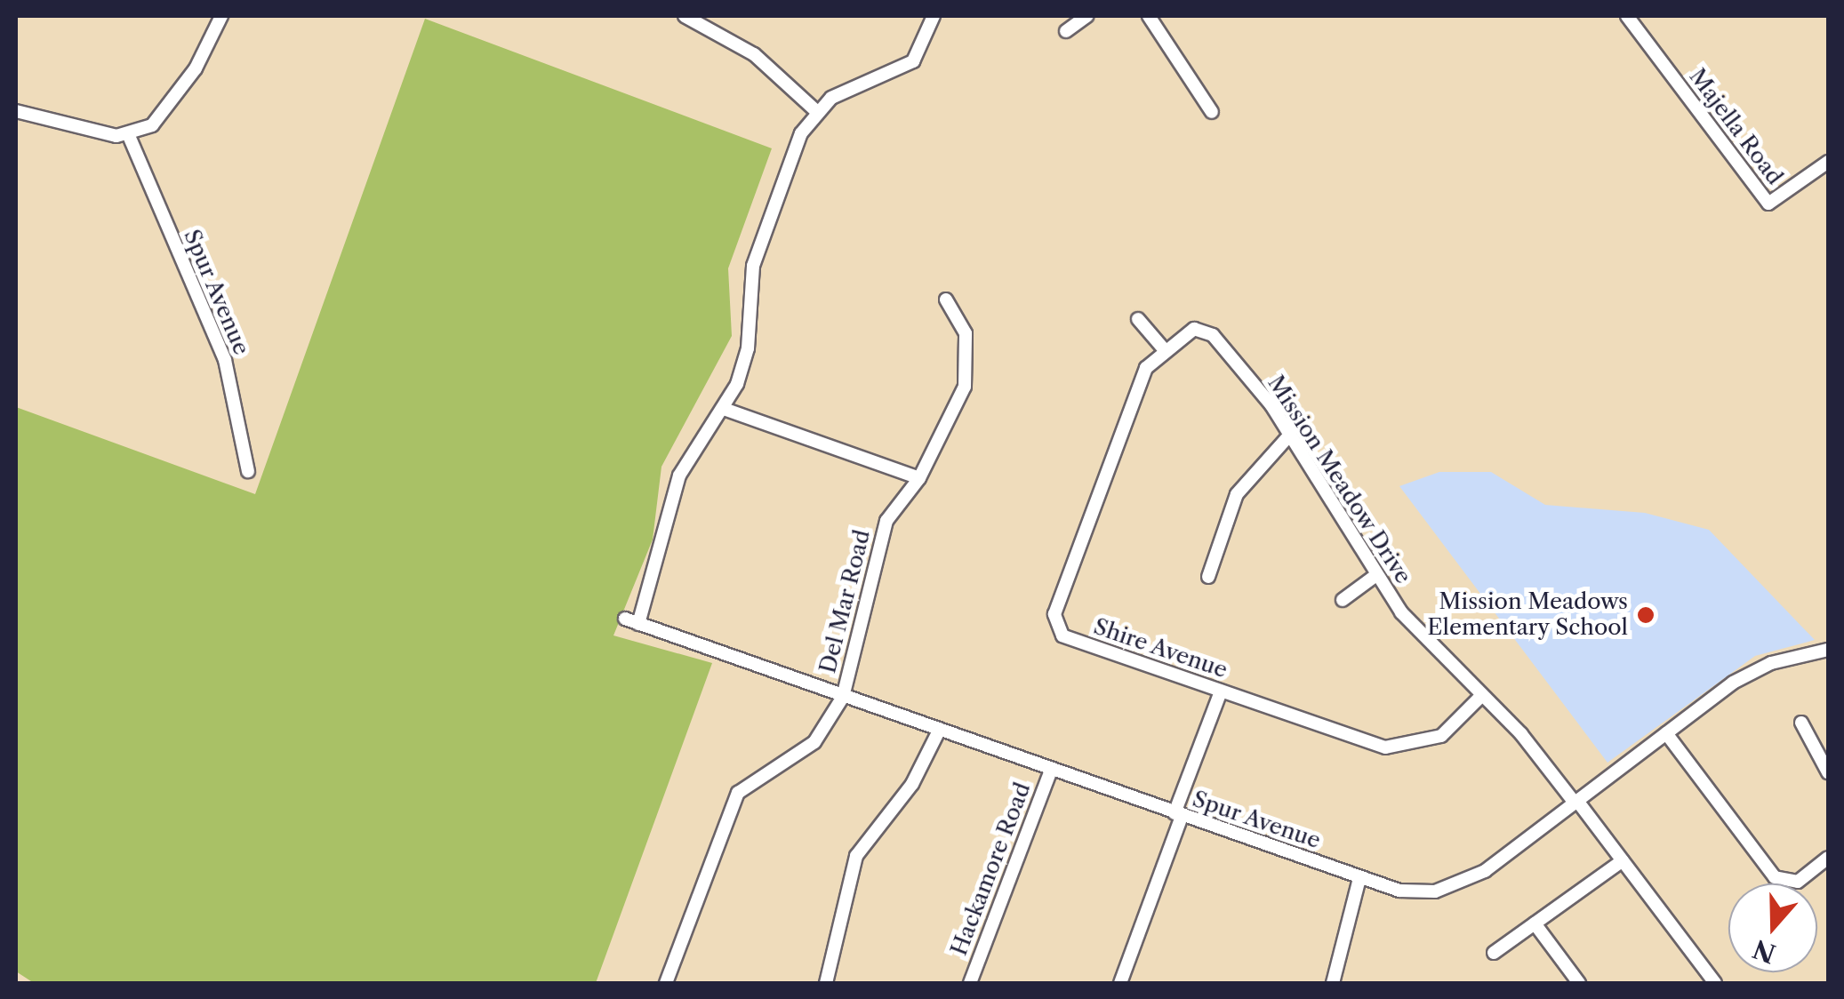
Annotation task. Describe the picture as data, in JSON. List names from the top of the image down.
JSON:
{
  "streets": {
    "street": [
      "Majella Road",
      "Spur Avenue",
      "Mission Meadow Drive",
      "Del Mar Road",
      "Shire Avenue",
      "Hackamore Road"
    ]
  },
  "crossings": [
    ["Spur Avenue", "Mission Meadow Drive"],
    ["Spur Avenue", "Del Mar Road"],
    ["Spur Avenue", "Hackamore Road"],
    ["Mission Meadow Drive", "Shire Avenue"]
  ],
  "places": ["Mission Meadows Elementary School"],
  "north": "bottom"
}
